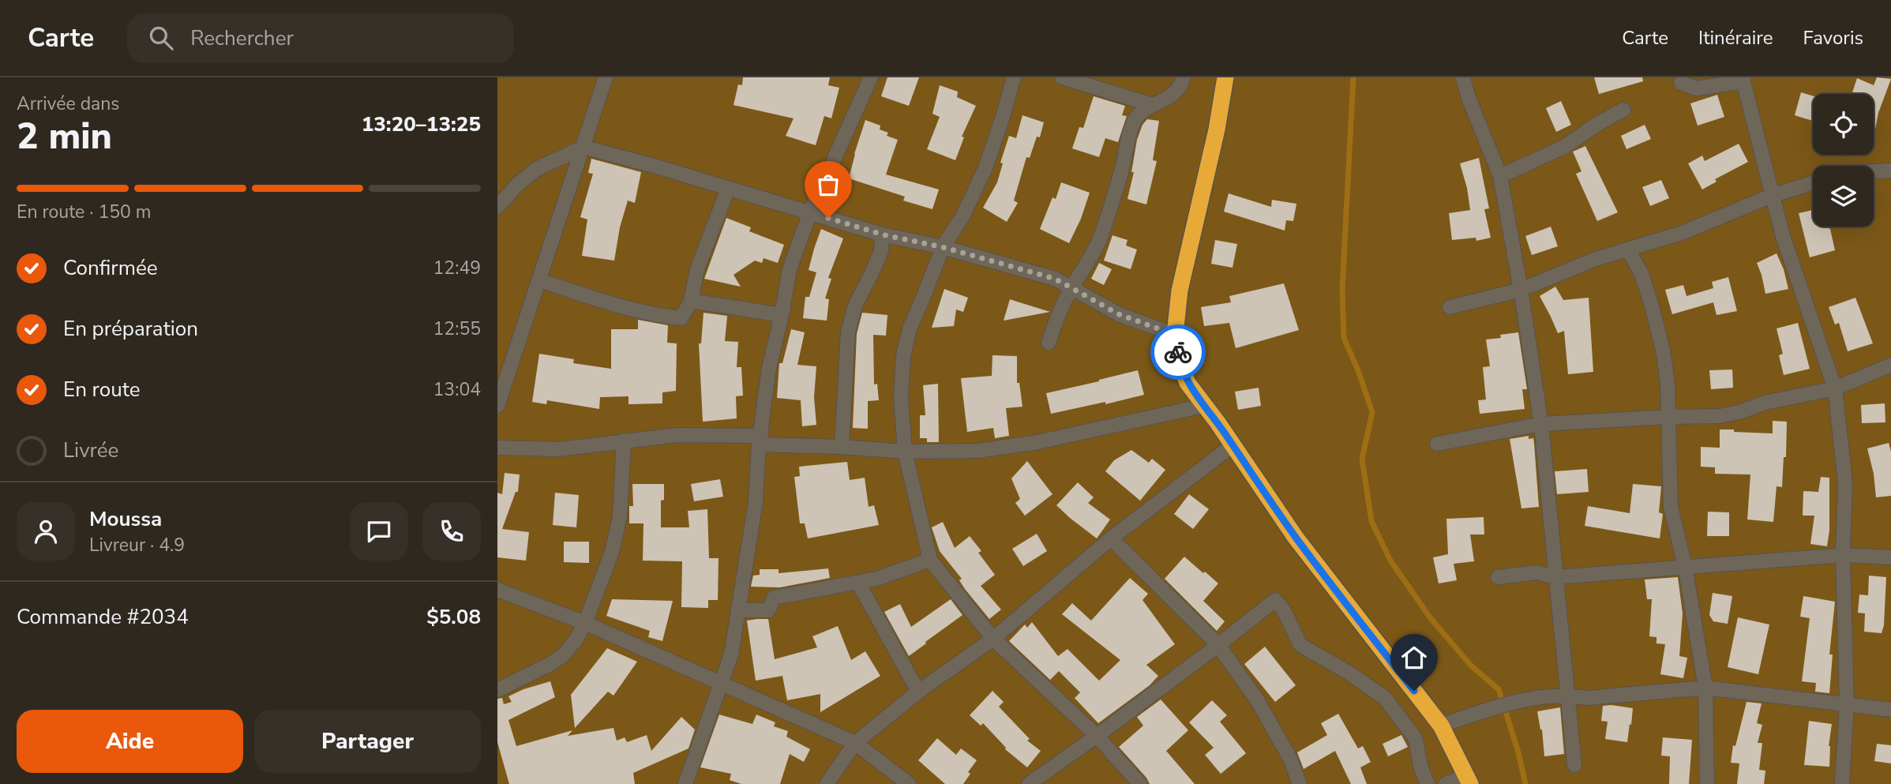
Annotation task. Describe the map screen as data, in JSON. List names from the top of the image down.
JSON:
{
  "page": {
    "header": "Carte",
    "search": "Rechercher",
    "nav": ["Carte", "Itinéraire", "Favoris"],
    "heading": ["2 min", "Arrivée dans", "13:20–13:25"],
    "panel": [
      "Moussa",
      "Livreur · 4.9",
      "Commande #2034",
      "$5.08"
    ],
    "bar": "En route · 150 m",
    "list": [
      ["Confirmée", "12:49"],
      ["En préparation", "12:55"],
      ["En route", "13:04"],
      "Livrée"
    ],
    "buttons": ["Aide", "Partager"]
  }
}
